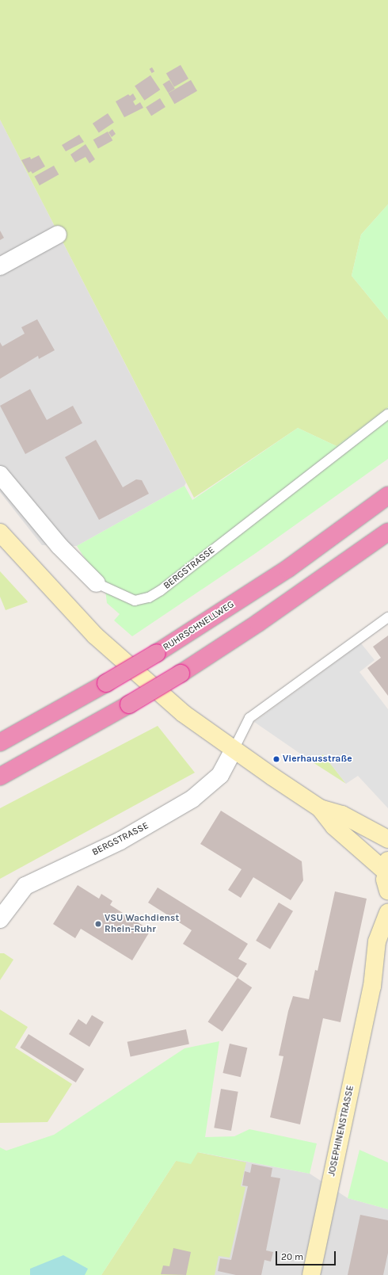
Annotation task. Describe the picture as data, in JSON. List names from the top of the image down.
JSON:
{
  "streets": {
    "highway": ["RUHRSCHNELLWEG"],
    "street": ["BERGSTRASSE", "JOSEPHINENSTRASSE"]
  },
  "places": ["Vierhausstraße", "VSU Wachdienst Rhein-Ruhr"],
  "scale_bar": "20 m"
}
